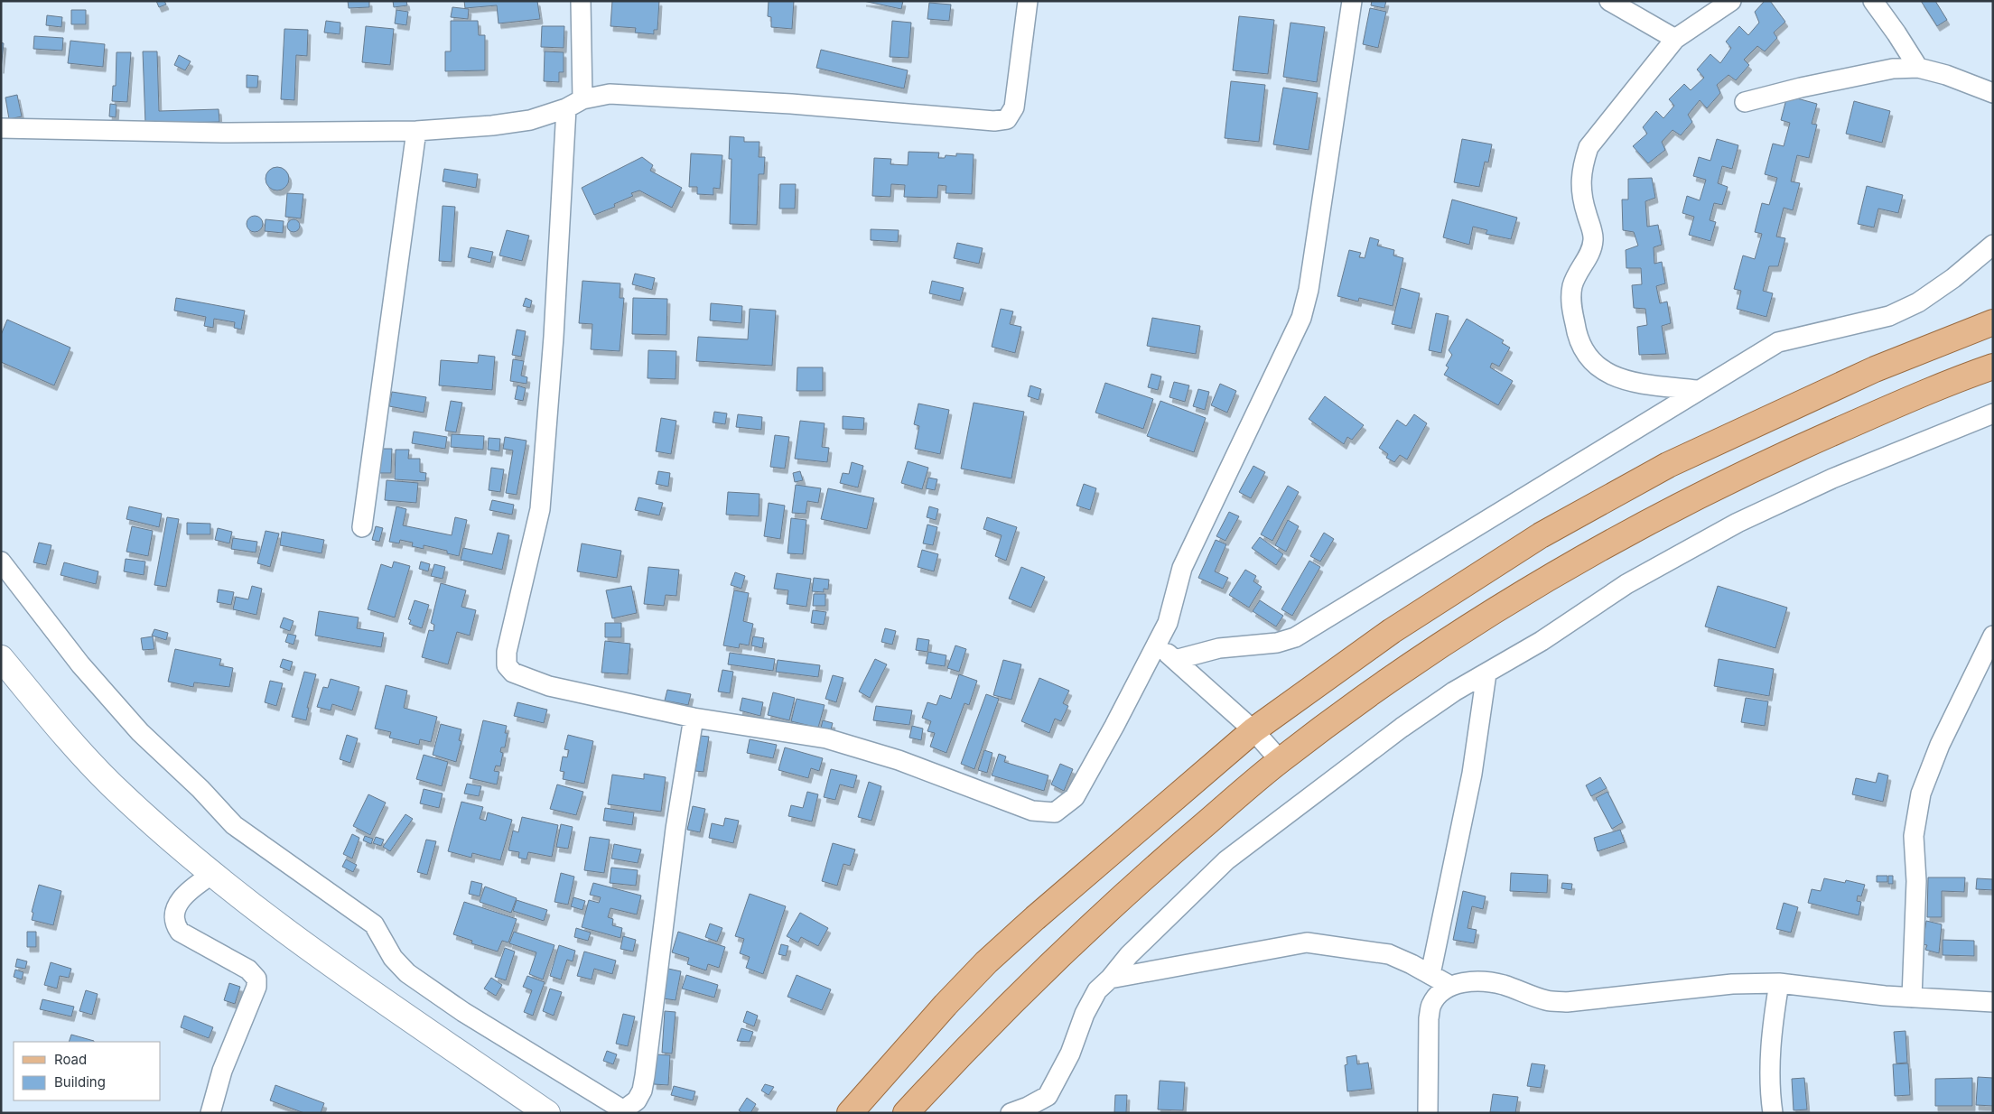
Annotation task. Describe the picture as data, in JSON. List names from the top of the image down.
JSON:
{
  "legend": ["Road", "Building"]
}
